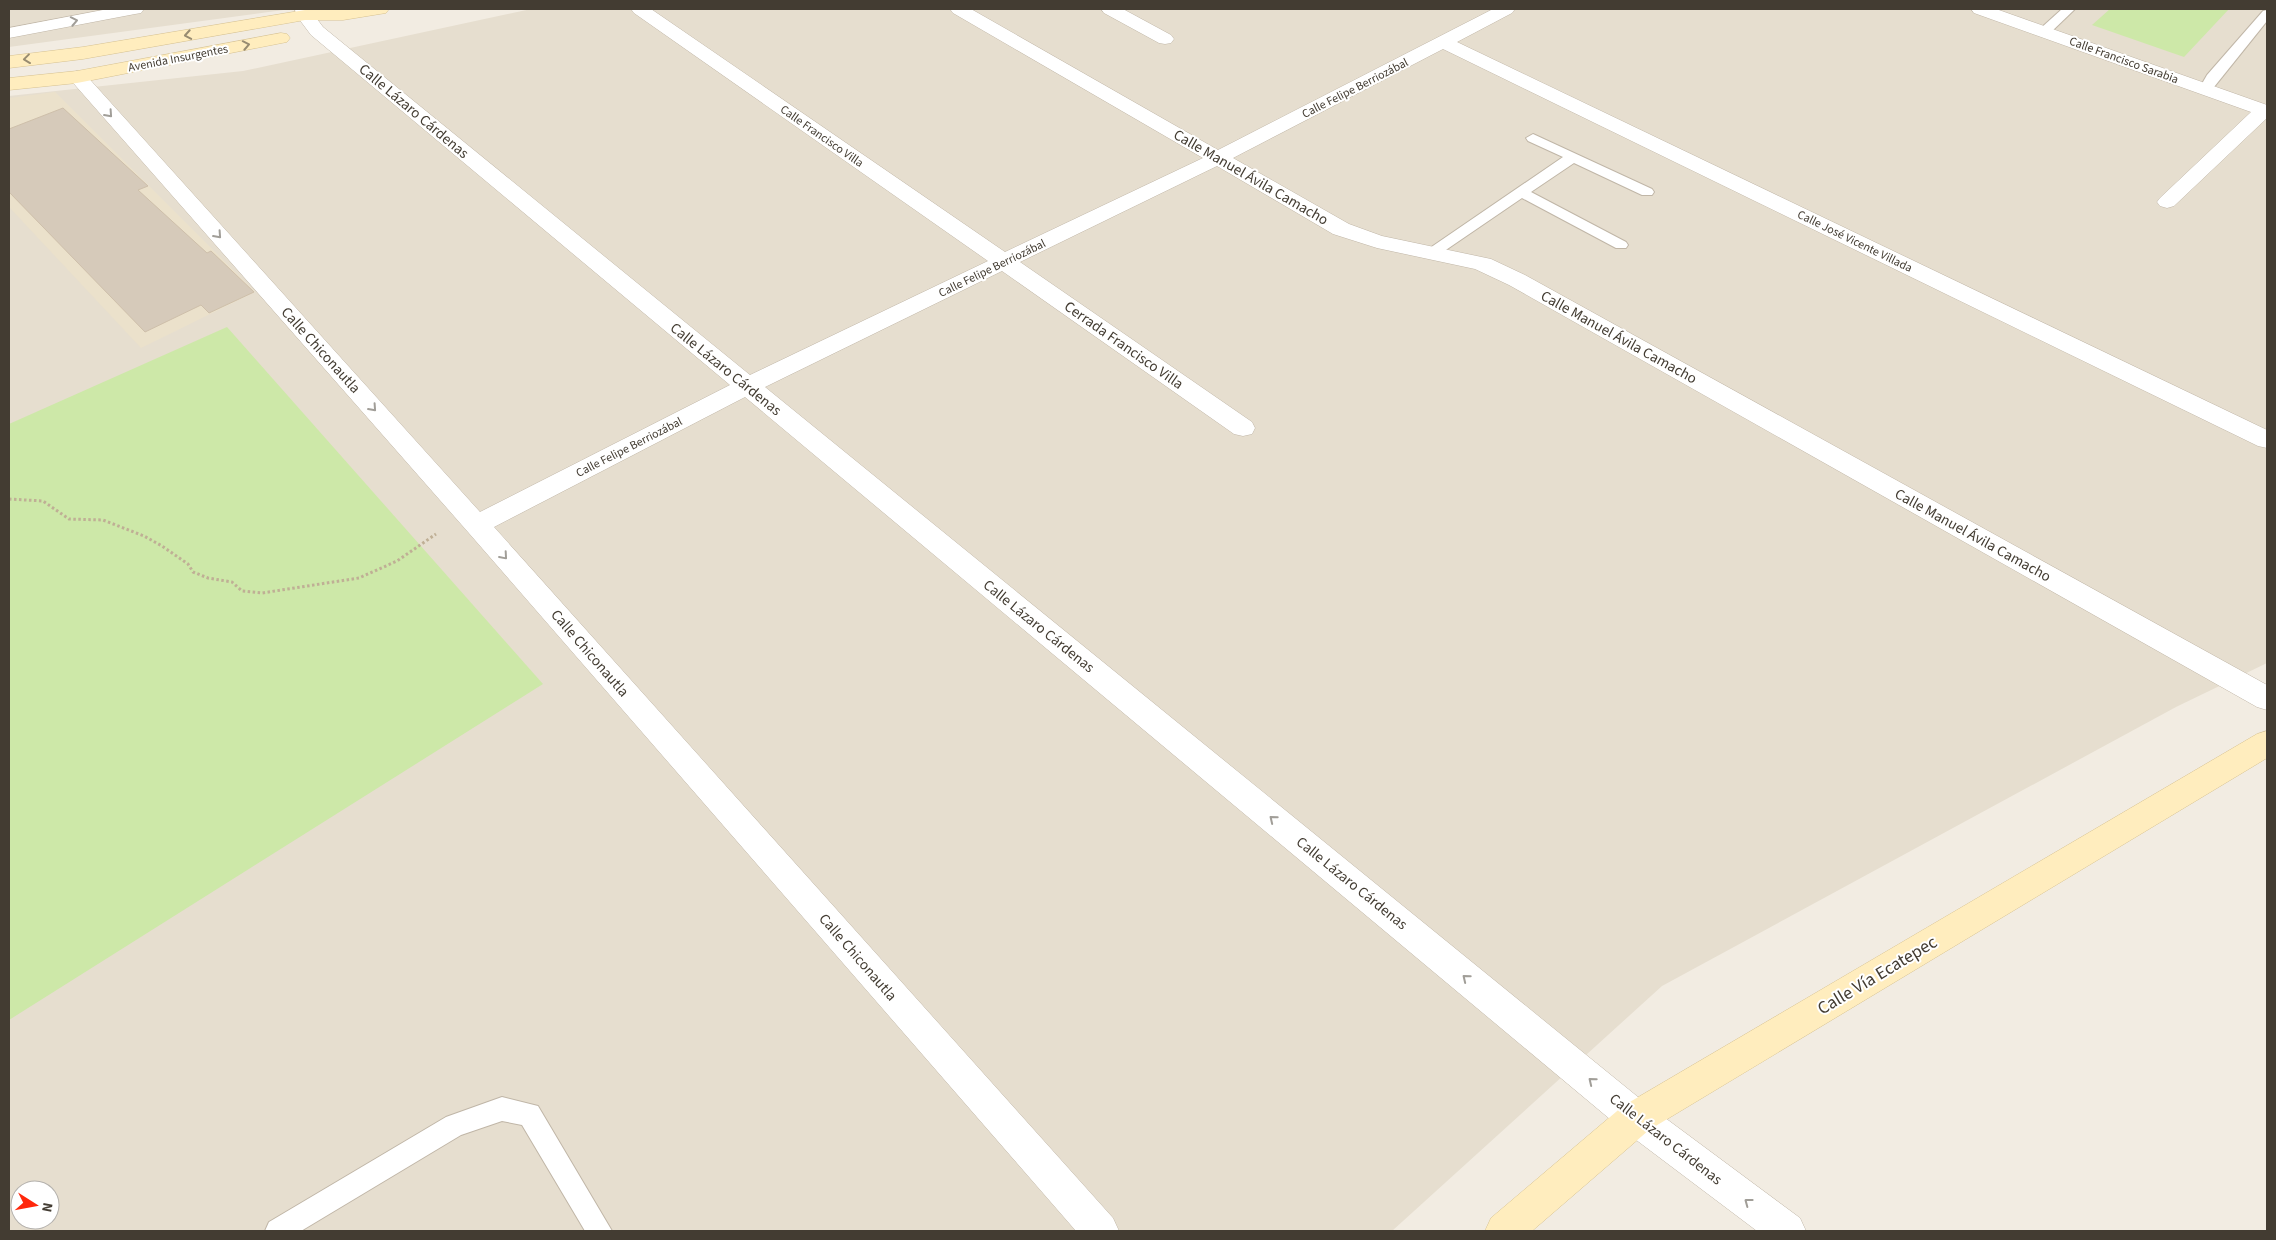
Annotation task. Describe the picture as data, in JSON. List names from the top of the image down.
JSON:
{
  "streets": {
    "main road": ["Avenida Insurgentes", "Calle Vía Ecatepec"],
    "street": [
      "Calle Francisco Sarabia",
      "Calle Felipe Berriozábal",
      "Calle Lázaro Cárdenas",
      "Calle Francisco Villa",
      "Calle Manuel Ávila Camacho",
      "Calle José Vicente Villada",
      "Cerrada Francisco Villa",
      "Calle Chiconautla"
    ]
  },
  "crossings": [
    ["Avenida Insurgentes", "Calle Lázaro Cárdenas"],
    ["Avenida Insurgentes", "Calle Chiconautla"],
    ["Calle Felipe Berriozábal", "Calle Lázaro Cárdenas"],
    ["Calle Felipe Berriozábal", "Calle Francisco Villa"],
    ["Calle Felipe Berriozábal", "Calle Manuel Ávila Camacho"],
    ["Calle Felipe Berriozábal", "Calle José Vicente Villada"],
    ["Calle Felipe Berriozábal", "Cerrada Francisco Villa"],
    ["Calle Felipe Berriozábal", "Calle Chiconautla"],
    ["Calle Lázaro Cárdenas", "Calle Vía Ecatepec"],
    ["Calle Francisco Villa", "Cerrada Francisco Villa"]
  ],
  "one_way": ["Calle Lázaro Cárdenas", "Calle Chiconautla"],
  "north": "right"
}
